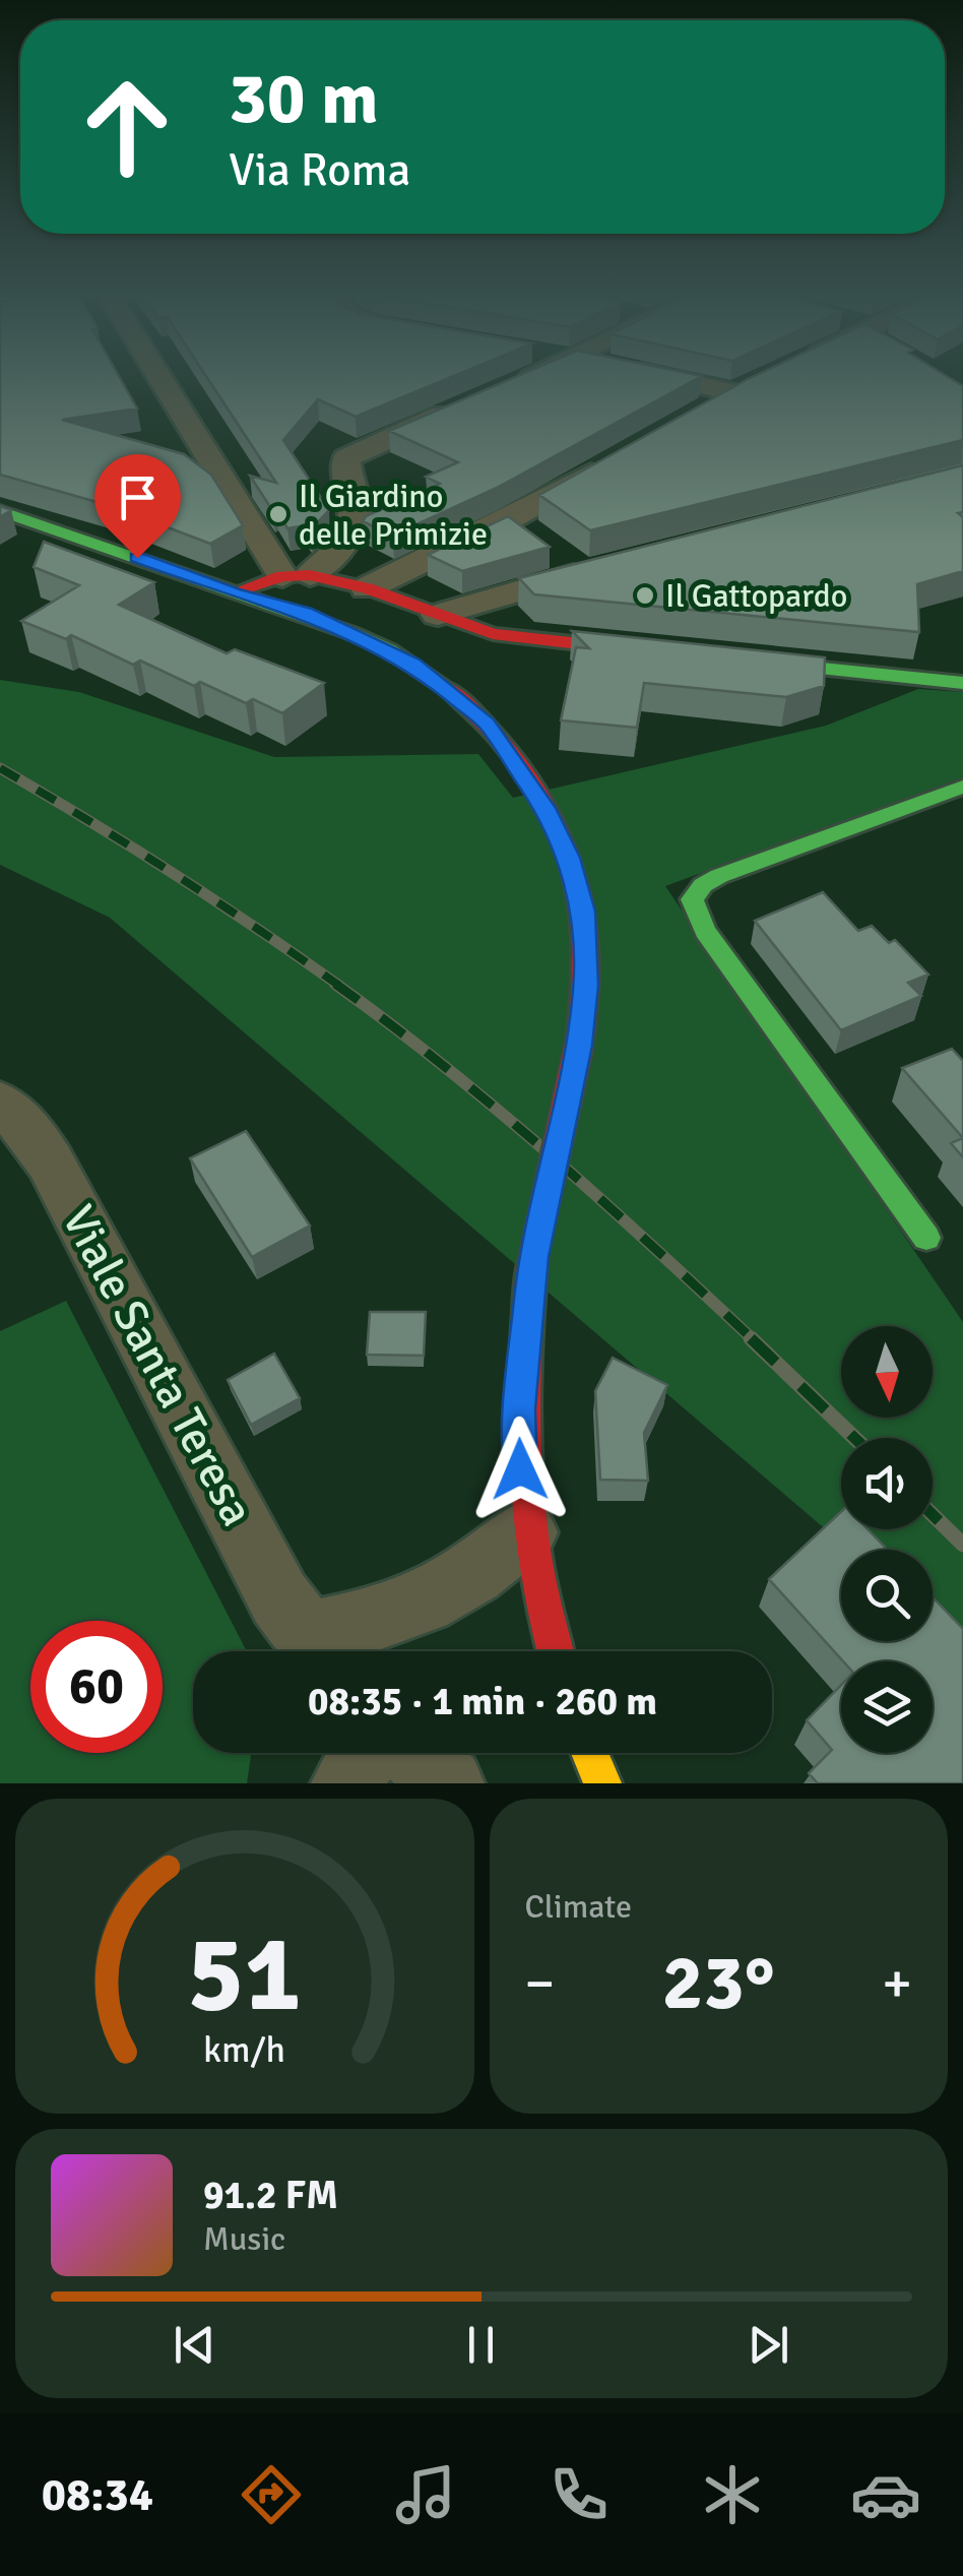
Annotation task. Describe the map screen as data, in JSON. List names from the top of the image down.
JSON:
{
  "streets": {
    "street": ["Viale Santa Teresa"]
  },
  "places": ["Il Giardino delle Primizie", "Il Gattopardo"],
  "north": "bottom",
  "page": {
    "turn": ["30 m", "Via Roma"],
    "limit": "60",
    "trip": "08:35 · 1 min · 260 m",
    "tile": "Climate",
    "heat": ["−", "23°", "+"],
    "song": ["91.2 FM", "Music"],
    "tabs": "08:34",
    "gauge": ["51", "km/h"]
  }
}
